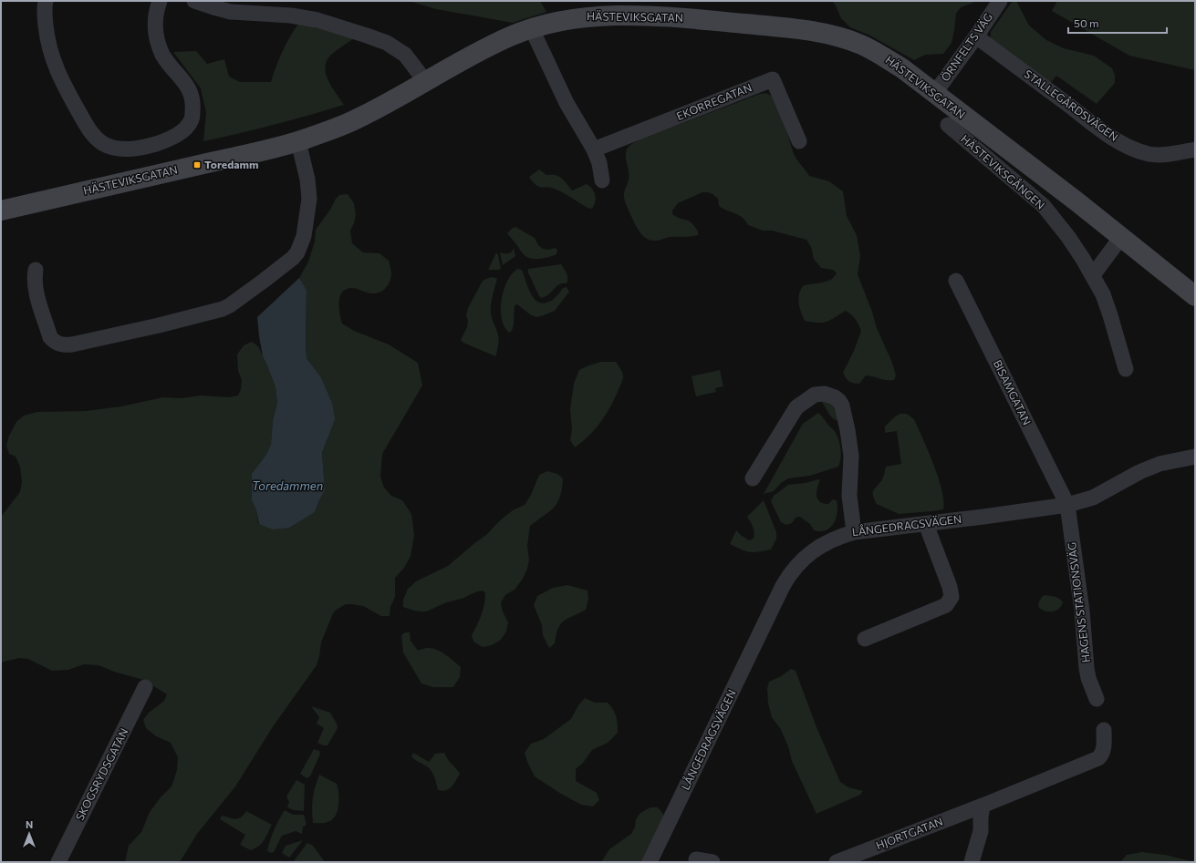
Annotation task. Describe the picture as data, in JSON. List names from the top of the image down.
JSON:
{
  "streets": {
    "street": [
      "HÄSTEVIKSGATAN",
      "ÖRNFELTS VÄG",
      "EKORREGATAN",
      "STALLEGÅRDSVÄGEN",
      "HÄSTEVIKSGÅNGEN",
      "BISAMGATAN",
      "LÅNGEDRAGSVÄGEN",
      "HAGENS STATIONSVÄG",
      "SKOGSRYDSGATAN",
      "HJORTGATAN"
    ]
  },
  "crossings": [
    ["HÄSTEVIKSGATAN", "ÖRNFELTS VÄG"],
    ["ÖRNFELTS VÄG", "STALLEGÅRDSVÄGEN"],
    ["BISAMGATAN", "LÅNGEDRAGSVÄGEN"],
    ["BISAMGATAN", "HAGENS STATIONSVÄG"],
    ["LÅNGEDRAGSVÄGEN", "HAGENS STATIONSVÄG"]
  ],
  "water": ["Toredammen"],
  "places": {
    "transit": ["Toredamm"]
  },
  "scale_bar": "50 m",
  "north": "top"
}
